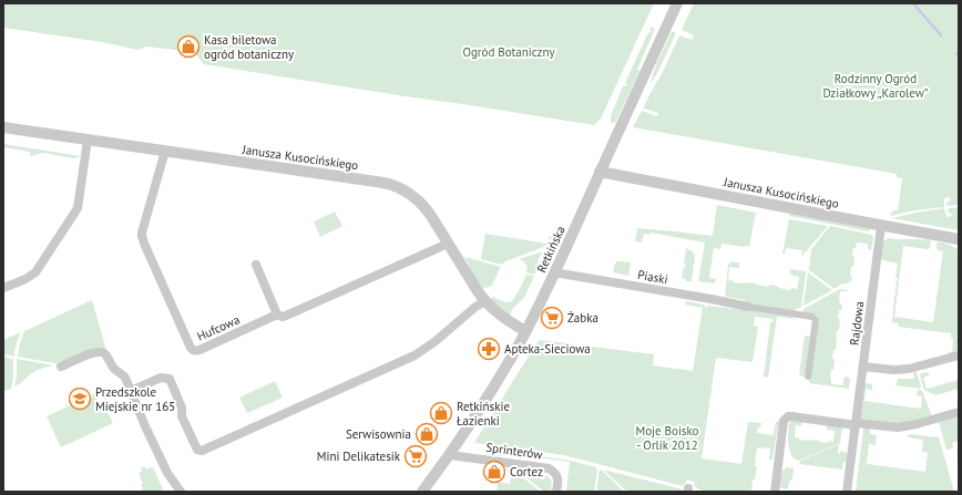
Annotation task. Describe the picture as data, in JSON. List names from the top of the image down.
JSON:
{
  "streets": {
    "street": [
      "Janusza Kusocińskiego",
      "Retkińska",
      "Piaski",
      "Rajdowa",
      "Hufcowa",
      "Sprinterów"
    ]
  },
  "crossings": [
    ["Janusza Kusocińskiego", "Retkińska"],
    ["Janusza Kusocińskiego", "Rajdowa"],
    ["Janusza Kusocińskiego", "Hufcowa"],
    ["Retkińska", "Piaski"],
    ["Retkińska", "Sprinterów"]
  ],
  "parks": ["Ogród Botaniczny", "Rodzinny Ogród Działkowy „Karolew”", "Moje Boisko - Orlik 2012"],
  "places": {
    "shop": [
      "Kasa biletowa ogród botaniczny",
      "Retkińskie Łazienki",
      "Serwisownia",
      "Cortez"
    ],
    "supermarket": ["Żabka", "Mini Delikatesik"],
    "pharmacy": ["Apteka-Sieciowa"],
    "school or university": ["Przedszkole Miejskie nr 165"]
  }
}
